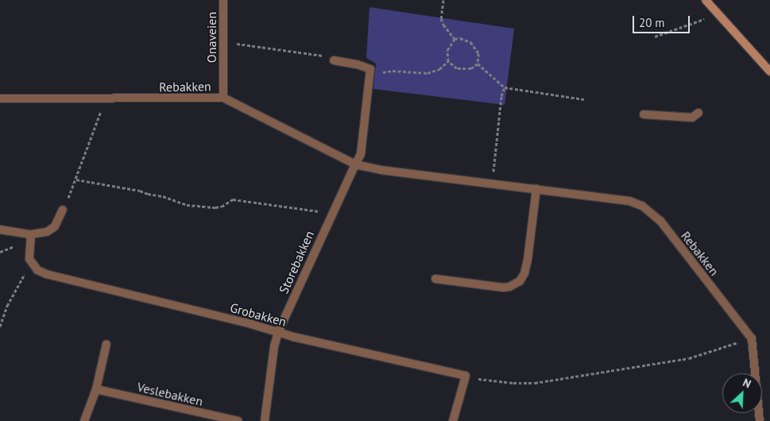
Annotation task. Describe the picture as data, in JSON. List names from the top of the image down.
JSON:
{
  "streets": {
    "street": [
      "Onaveien",
      "Rebakken",
      "Storebakken",
      "Grobakken",
      "Veslebakken"
    ]
  },
  "crossings": [
    ["Onaveien", "Rebakken"],
    ["Rebakken", "Storebakken"],
    ["Storebakken", "Grobakken"]
  ],
  "scale_bar": "20 m",
  "north": "top right"
}
